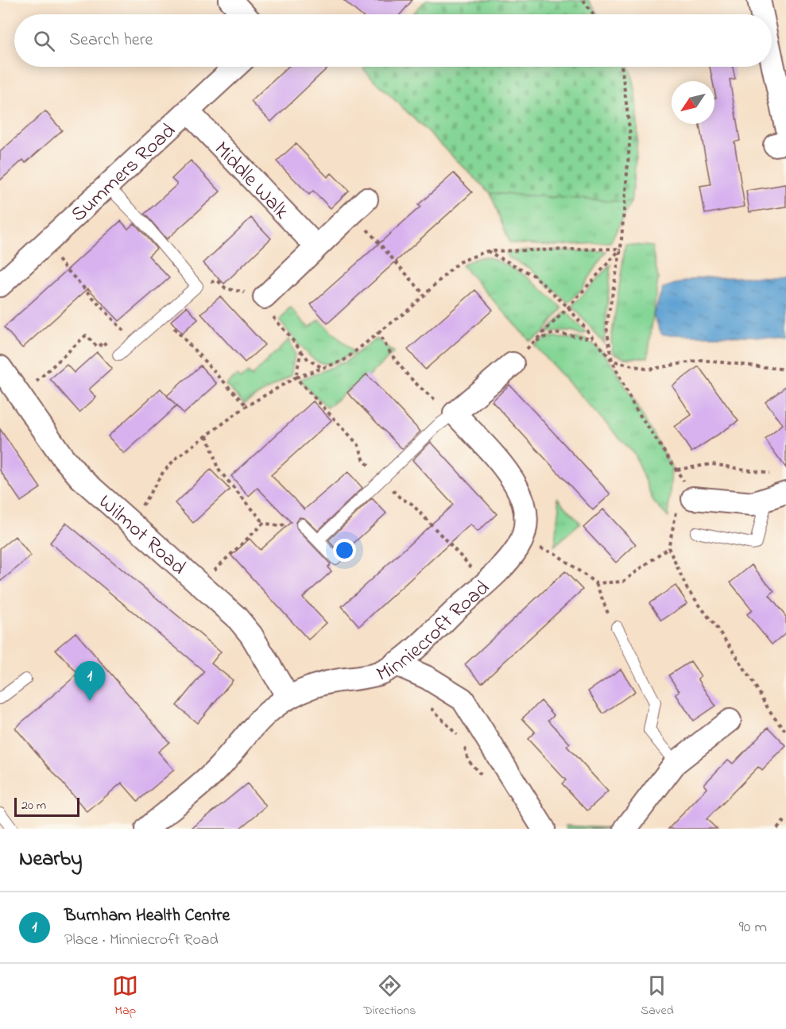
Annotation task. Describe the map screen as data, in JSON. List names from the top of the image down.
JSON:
{
  "streets": {
    "street": [
      "Summers Road",
      "Middle Walk",
      "Wilmot Road",
      "Minniecroft Road"
    ]
  },
  "crossings": [
    ["Summers Road", "Middle Walk"],
    ["Wilmot Road", "Minniecroft Road"]
  ],
  "scale_bar": "20 m",
  "north": "bottom left",
  "page": {
    "search": "Search here",
    "pins": "1",
    "scale": "20 m",
    "heading": "Nearby",
    "list": [
      {
        "mark": "1",
        "name": "Burnham Health Centre",
        "note": "Place · Minniecroft Road",
        "value": "90 m"
      }
    ],
    "nav": ["Map", "Directions", "Saved"]
  }
}
